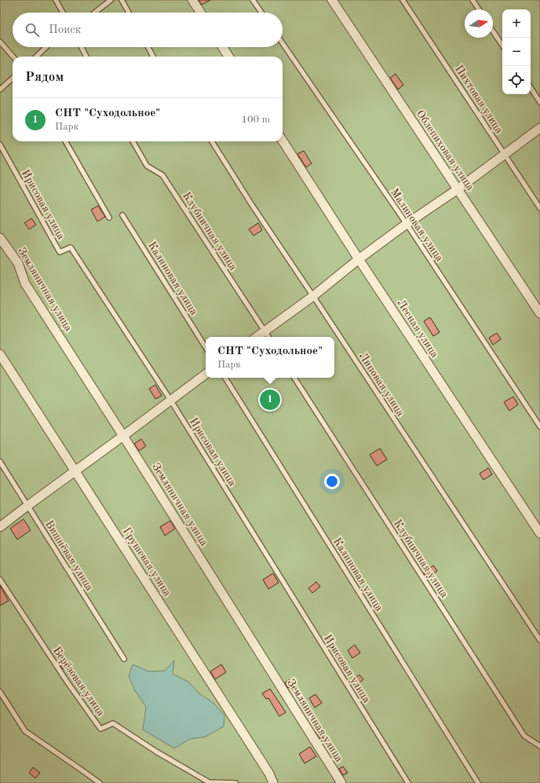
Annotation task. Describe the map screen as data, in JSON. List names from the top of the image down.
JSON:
{
  "streets": {
    "street": [
      "Облепиховая улица",
      "Земляничная улица",
      "Лесная улица",
      "Грушевая улица"
    ],
    "lane": [
      "Пихтовая улица",
      "Ирисовая улица",
      "Малиновая улица",
      "Клубничная улица",
      "Калиновая улица",
      "Липовая улица",
      "Вишнёвая улица",
      "Берёзовая улица"
    ]
  },
  "north": "right",
  "page": {
    "map_buttons": ["+", "−"],
    "search": "Поиск",
    "heading": "Рядом",
    "list": [
      {
        "mark": "1",
        "name": "СНТ \"Суходольное\"",
        "note": "Парк",
        "value": "100 m"
      }
    ],
    "popup": ["СНТ \"Суходольное\"", "Парк"],
    "pins": "1"
  }
}
